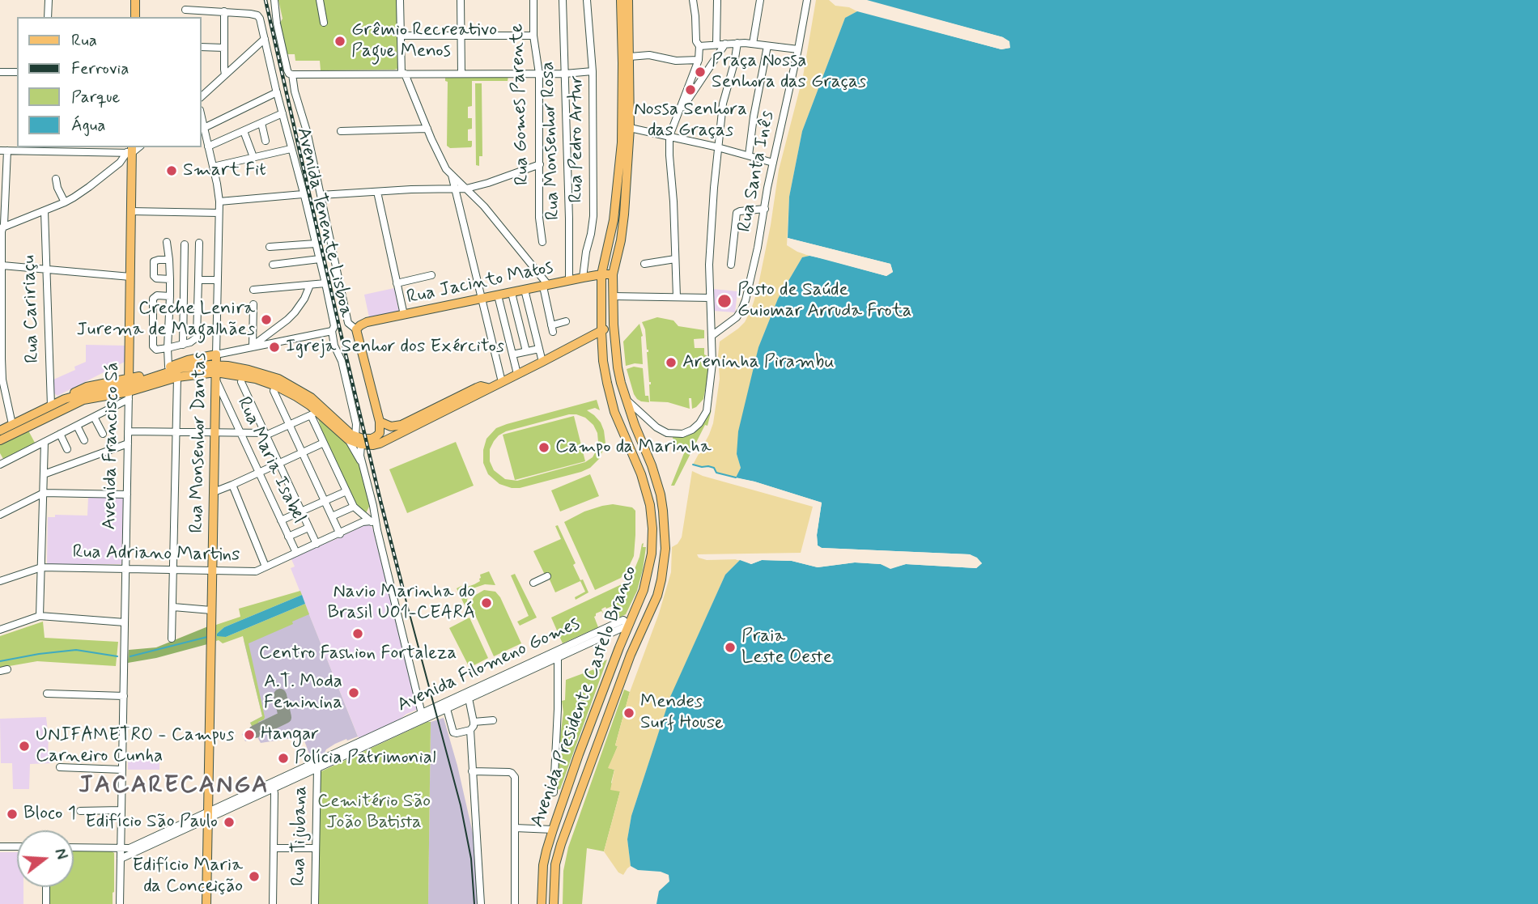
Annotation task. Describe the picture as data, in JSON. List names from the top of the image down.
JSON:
{
  "streets": {
    "main road": [
      "Rua Jacinto Matos",
      "Rua Monsenhor Dantas",
      "Avenida Francisco Sá",
      "Avenida Presidente Castelo Branco"
    ],
    "street": [
      "Rua Gomes Parente",
      "Rua Pedro Artur",
      "Rua Monsenhor Rosa",
      "Rua Santa Inês",
      "Avenida Tenente Lisboa",
      "Rua Caririaçu",
      "Rua Maria Isabel",
      "Rua Adriano Martins",
      "Avenida Filomeno Gomes",
      "Rua Tijubana"
    ]
  },
  "crossings": [
    ["Rua Pedro Artur", "Rua Jacinto Matos"],
    ["Rua Monsenhor Rosa", "Rua Jacinto Matos"],
    ["Avenida Tenente Lisboa", "Rua Jacinto Matos"],
    ["Avenida Tenente Lisboa", "Rua Adriano Martins"],
    ["Avenida Tenente Lisboa", "Avenida Filomeno Gomes"],
    ["Rua Jacinto Matos", "Avenida Presidente Castelo Branco"],
    ["Rua Monsenhor Dantas", "Rua Maria Isabel"],
    ["Rua Monsenhor Dantas", "Rua Adriano Martins"],
    ["Rua Monsenhor Dantas", "Avenida Filomeno Gomes"],
    ["Avenida Francisco Sá", "Rua Adriano Martins"],
    ["Avenida Francisco Sá", "Avenida Filomeno Gomes"],
    ["Rua Maria Isabel", "Rua Adriano Martins"],
    ["Avenida Filomeno Gomes", "Avenida Presidente Castelo Branco"],
    ["Avenida Filomeno Gomes", "Rua Tijubana"]
  ],
  "districts": ["JACARECANGA"],
  "parks": ["Cemitério São João Batista"],
  "places": [
    "Grêmio Recreativo Pague Menos",
    "Praça Nossa Senhora das Graças",
    "Nossa Senhora das Graças",
    "Smart Fit",
    "Posto de Saúde Guiomar Arruda Frota",
    "Creche Lenira Jurema de Magalhães",
    "Igreja Senhor dos Exércitos",
    "Areninha Pirambu",
    "Campo da Marinha",
    "Navio Marinha do Brasil U01-CEARÁ",
    "Centro Fashion Fortaleza",
    "Praia Leste Oeste",
    "A.T. Moda Feminina",
    "Mendes Surf House",
    "Hangar",
    "UNIFAMETRO - Campus Carneiro Cunha",
    "Polícia Patrimonial",
    "Bloco 1",
    "Edifício São Paulo",
    "Edifício Maria da Conceição"
  ],
  "legend": [
    "Rua",
    "Ferrovia",
    "Parque",
    "Água"
  ],
  "north": "right"
}
